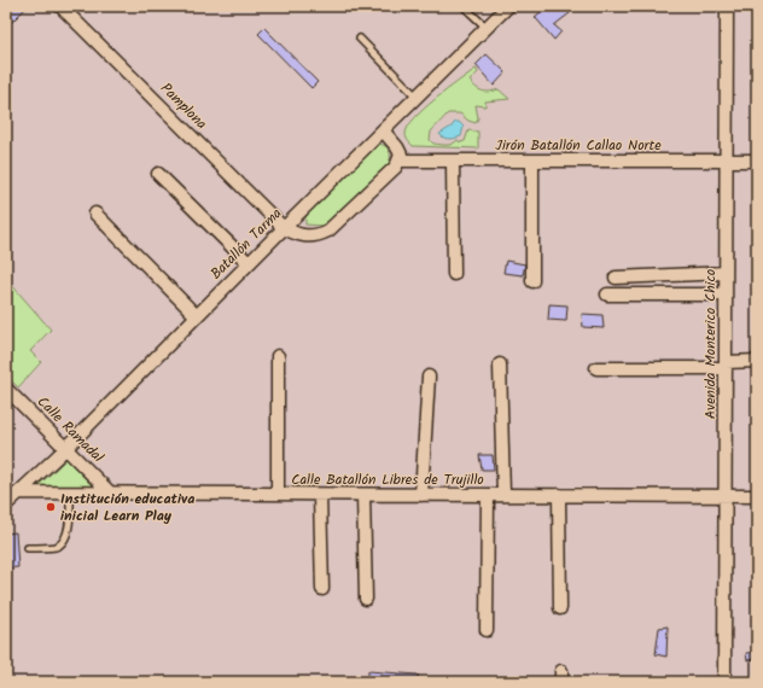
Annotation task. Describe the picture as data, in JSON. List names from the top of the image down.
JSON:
{
  "streets": {
    "street": [
      "Pamplona",
      "Jirón Batallón Callao Norte",
      "Batallón Tarma",
      "Avenida Monterico Chico",
      "Calle Ramadal",
      "Calle Batallón Libres de Trujillo"
    ]
  },
  "crossings": [
    ["Pamplona", "Batallón Tarma"],
    ["Jirón Batallón Callao Norte", "Avenida Monterico Chico"],
    ["Batallón Tarma", "Calle Ramadal"],
    ["Batallón Tarma", "Calle Batallón Libres de Trujillo"],
    ["Avenida Monterico Chico", "Calle Batallón Libres de Trujillo"],
    ["Calle Ramadal", "Calle Batallón Libres de Trujillo"]
  ],
  "places": ["Institución educativa inicial Learn Play"]
}
